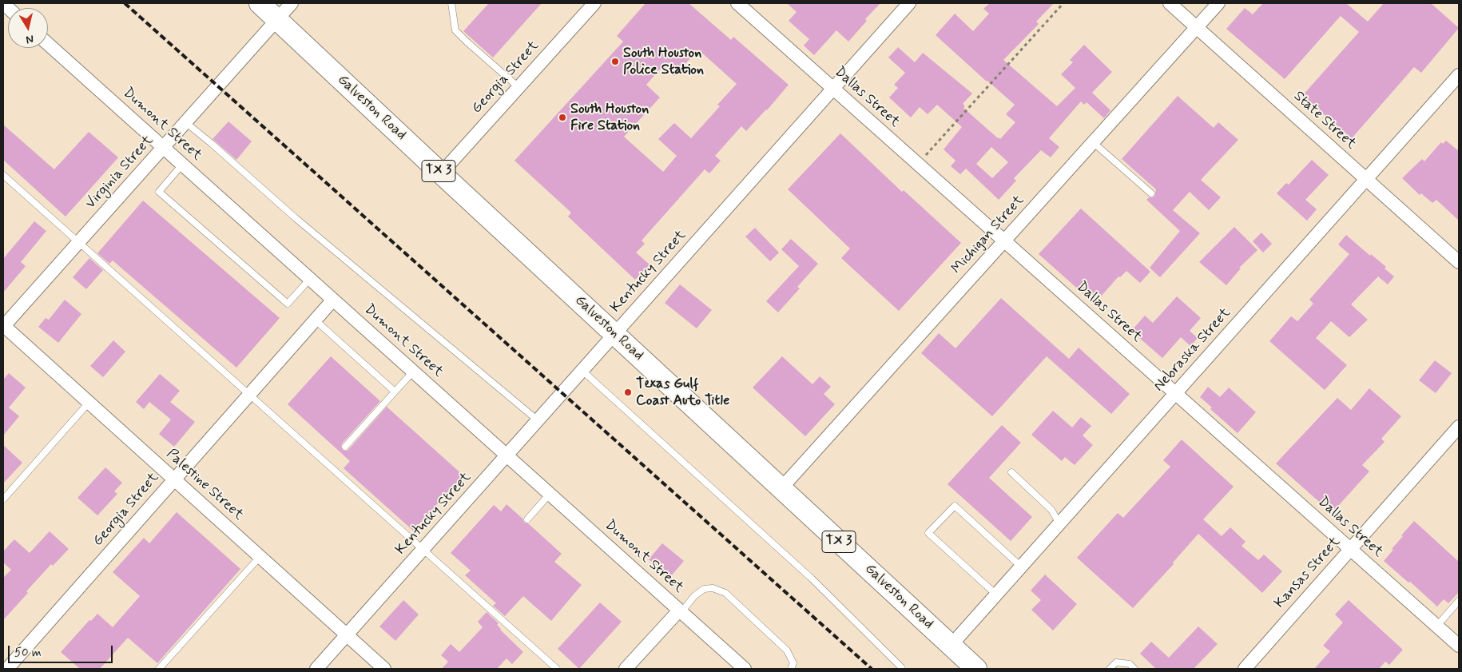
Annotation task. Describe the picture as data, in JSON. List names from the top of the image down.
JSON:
{
  "streets": {
    "main road": ["Galveston Road", "TX 3"],
    "street": [
      "Georgia Street",
      "Dallas Street",
      "State Street",
      "Dumont Street",
      "Virginia Street",
      "Michigan Street",
      "Kentucky Street",
      "Nebraska Street",
      "Palestine Street",
      "Kansas Street"
    ]
  },
  "crossings": [
    ["Georgia Street", "Galveston Road"],
    ["Georgia Street", "Dumont Street"],
    ["Georgia Street", "Palestine Street"],
    ["Dallas Street", "Michigan Street"],
    ["Dallas Street", "Kentucky Street"],
    ["Dallas Street", "Nebraska Street"],
    ["Dallas Street", "Kansas Street"],
    ["Galveston Road", "Virginia Street"],
    ["Galveston Road", "Michigan Street"],
    ["Galveston Road", "Kentucky Street"],
    ["Galveston Road", "Nebraska Street"],
    ["State Street", "Michigan Street"],
    ["State Street", "Nebraska Street"],
    ["Dumont Street", "Virginia Street"],
    ["Dumont Street", "Kentucky Street"],
    ["Virginia Street", "Palestine Street"],
    ["Kentucky Street", "Palestine Street"]
  ],
  "places": ["South Houston Police Station", "South Houston Fire Station", "Texas Gulf Coast Auto Title"],
  "scale_bar": "50 m",
  "north": "bottom"
}
